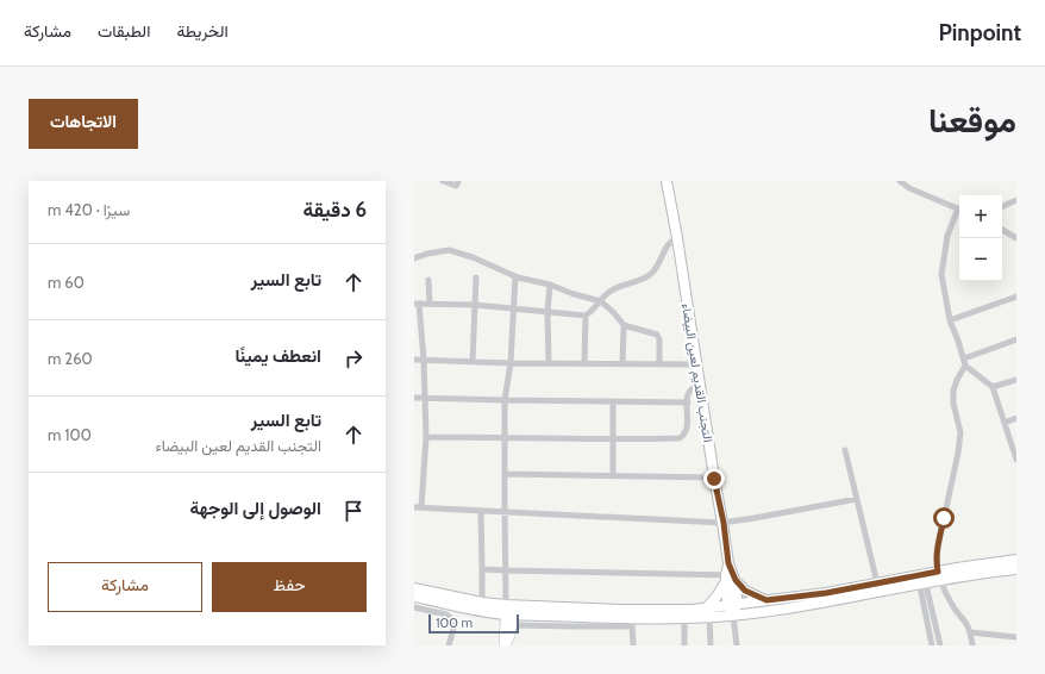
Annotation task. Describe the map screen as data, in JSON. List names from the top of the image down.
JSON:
{
  "streets": {
    "main road": ["التجنب القديم لعين البيضاء"]
  },
  "scale_bar": "100 m",
  "page": {
    "header": "Pinpoint",
    "nav": ["الخريطة", "الطبقات", "مشاركة"],
    "title": "موقعنا",
    "buttons": [
      "الاتجاهات",
      ["حفظ", "مشاركة"]
    ],
    "heading": ["6 دقيقة", "سيرًا · 420 m"],
    "map_buttons": ["+", "−"],
    "list": [
      ["تابع السير", "60 m"],
      ["انعطف يمينًا", "260 m"],
      ["تابع السير", "التجنب القديم لعين البيضاء", "100 m"],
      "الوصول إلى الوجهة"
    ],
    "scale": "100 m"
  }
}
